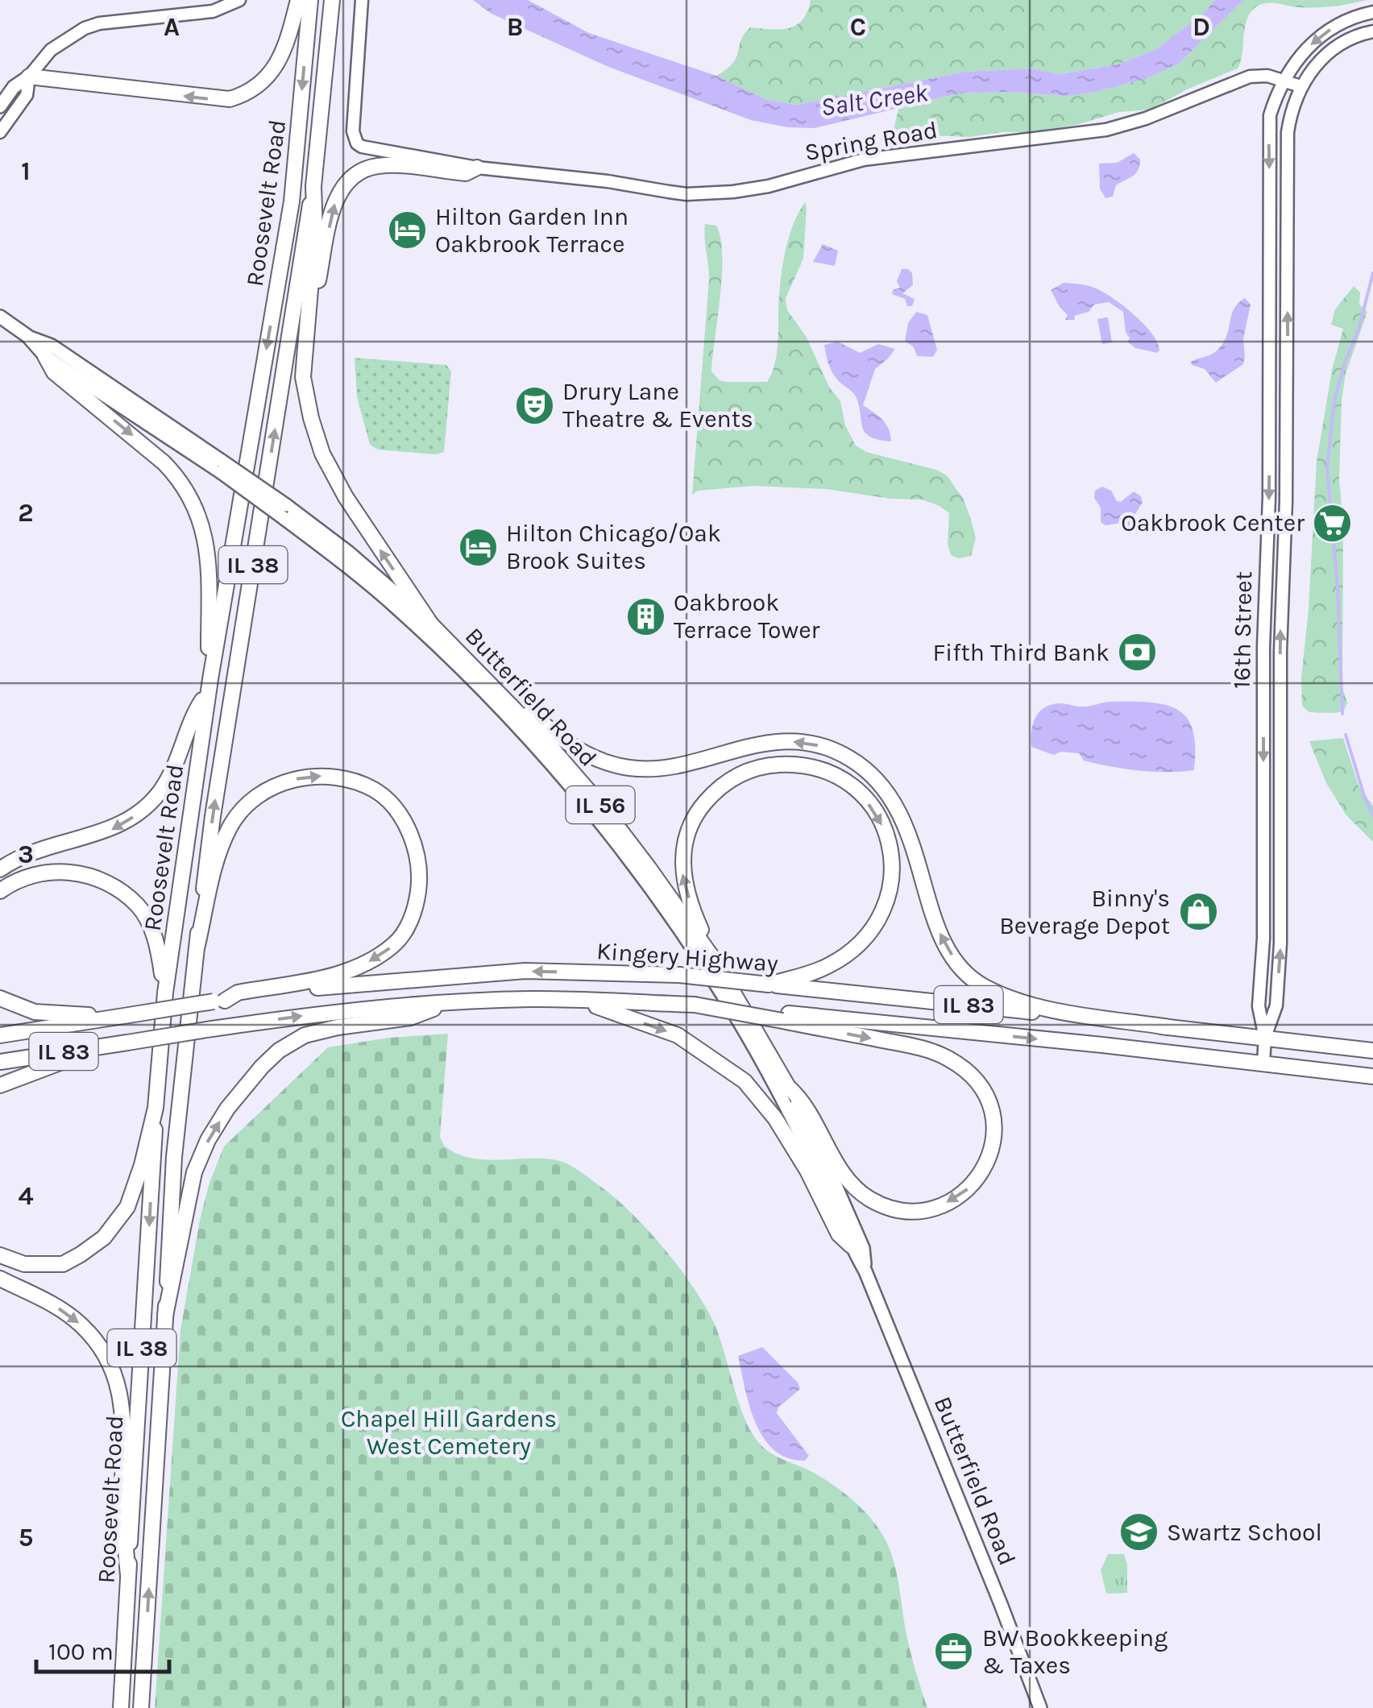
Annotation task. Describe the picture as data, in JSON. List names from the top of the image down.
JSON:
{
  "streets": {
    "main road": [
      "Roosevelt Road",
      "IL 38",
      "Butterfield Road",
      "IL 56",
      "Kingery Highway",
      "IL 83"
    ],
    "street": ["Spring Road", "16th Street"]
  },
  "crossings": [
    ["Spring Road", "16th Street"],
    ["16th Street", "Kingery Highway"]
  ],
  "water": ["Salt Creek"],
  "parks": ["Chapel Hill Gardens West Cemetery"],
  "places": {
    "hotel": ["Hilton Garden Inn Oakbrook Terrace", "Hilton Chicago/Oak Brook Suites"],
    "theatre": ["Drury Lane Theatre & Events"],
    "supermarket": ["Oakbrook Center"],
    "building": ["Oakbrook Terrace Tower"],
    "bank": ["Fifth Third Bank"],
    "shop": ["Binny's Beverage Depot"],
    "school or university": ["Swartz School"],
    "office": ["BW Bookkeeping & Taxes"]
  },
  "scale_bar": "100 m",
  "grid": {
    "columns": [
      "A",
      "B",
      "C",
      "D"
    ],
    "rows": [
      "1",
      "2",
      "3",
      "4",
      "5"
    ]
  }
}
